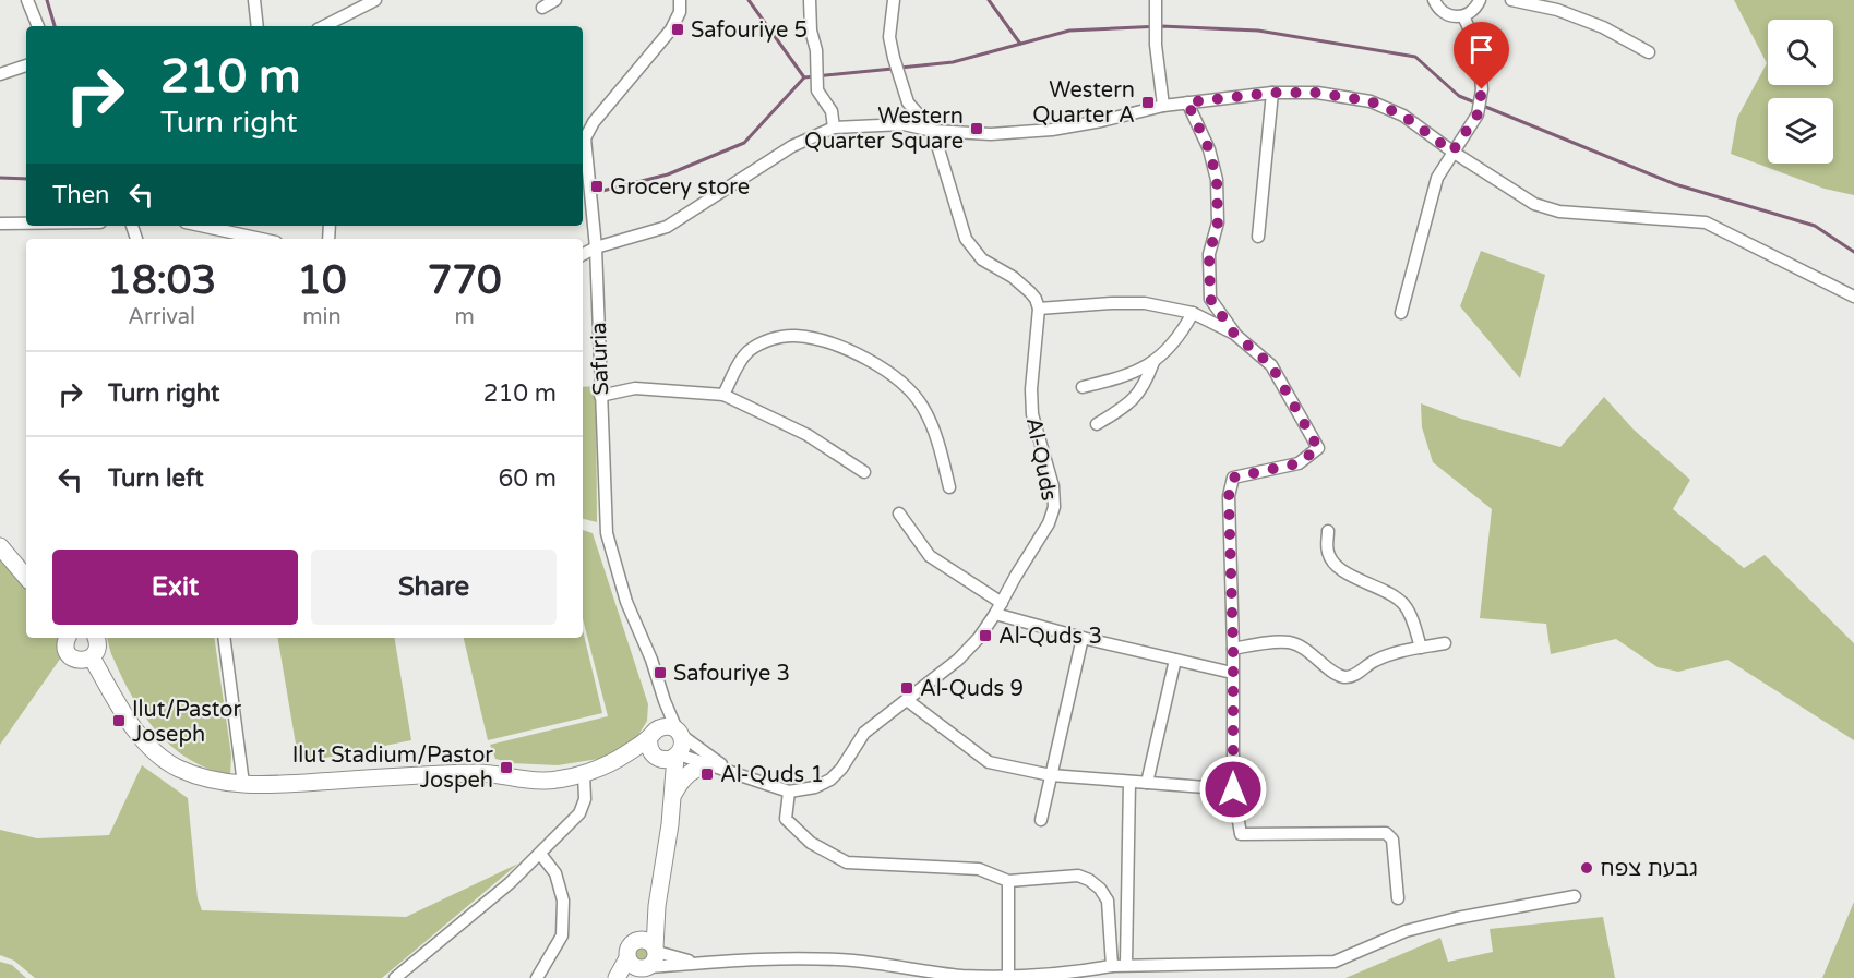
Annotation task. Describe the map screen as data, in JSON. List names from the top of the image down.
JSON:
{
  "streets": {
    "street": ["Safuria", "Al-Quds"]
  },
  "places": {
    "transit": [
      "Safouriye 5",
      "Western Quarter A",
      "Western Quarter Square",
      "Grocery store",
      "Al-Quds 3",
      "Safouriye 3",
      "Al-Quds 9",
      "Ilut/Pastor Joseph",
      "Ilut Stadium/Pastor Jospeh",
      "Al-Quds 1"
    ],
    "other": ["גבעת צפח"]
  },
  "page": {
    "turn": ["210 m", "Turn right"],
    "then": "Then",
    "eta": [
      "18:03",
      "Arrival",
      "10",
      "min",
      "770",
      "m"
    ],
    "list": [
      {
        "name": "Turn right",
        "value": "210 m"
      },
      {
        "name": "Turn left",
        "value": "60 m"
      }
    ],
    "buttons": ["Exit", "Share"]
  }
}
